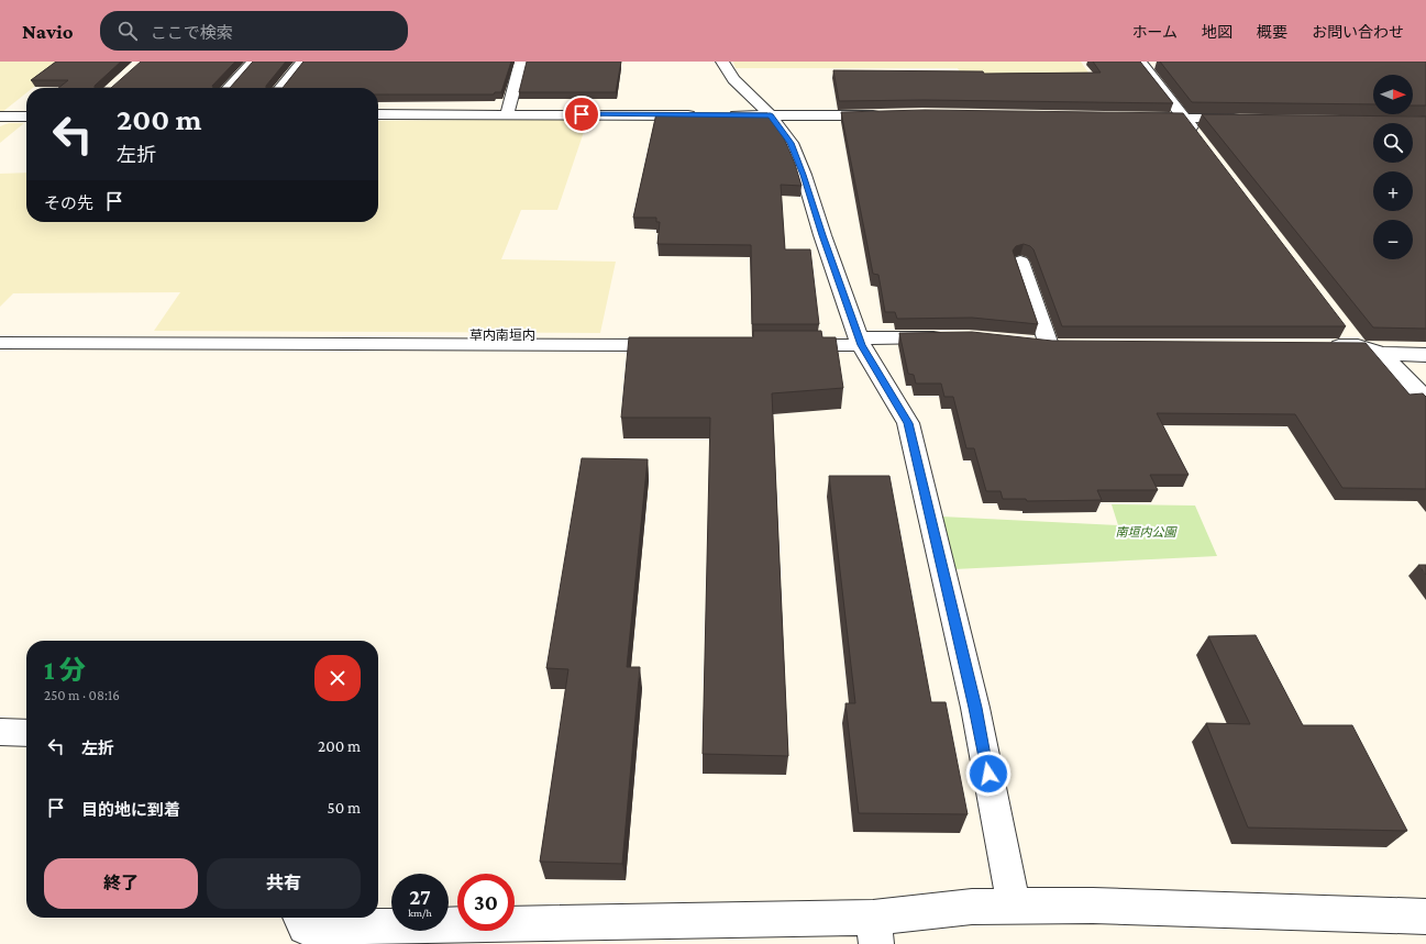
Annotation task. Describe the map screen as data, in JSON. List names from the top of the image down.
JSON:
{
  "districts": ["草内南垣内"],
  "parks": ["南垣内公園"],
  "north": "right",
  "page": {
    "header": "Navio",
    "search": "ここで検索",
    "nav": [
      "ホーム",
      "地図",
      "概要",
      "お問い合わせ"
    ],
    "map_buttons": ["+", "−"],
    "turn": ["200 m", "左折"],
    "then": "その先",
    "heading": ["1 分", "250 m · 08:16"],
    "list": [
      {
        "name": "左折",
        "value": "200 m"
      },
      {
        "name": "目的地に到着",
        "value": "50 m"
      }
    ],
    "buttons": ["終了", "共有"],
    "speed": "27 km/h",
    "limit": "30"
  }
}
